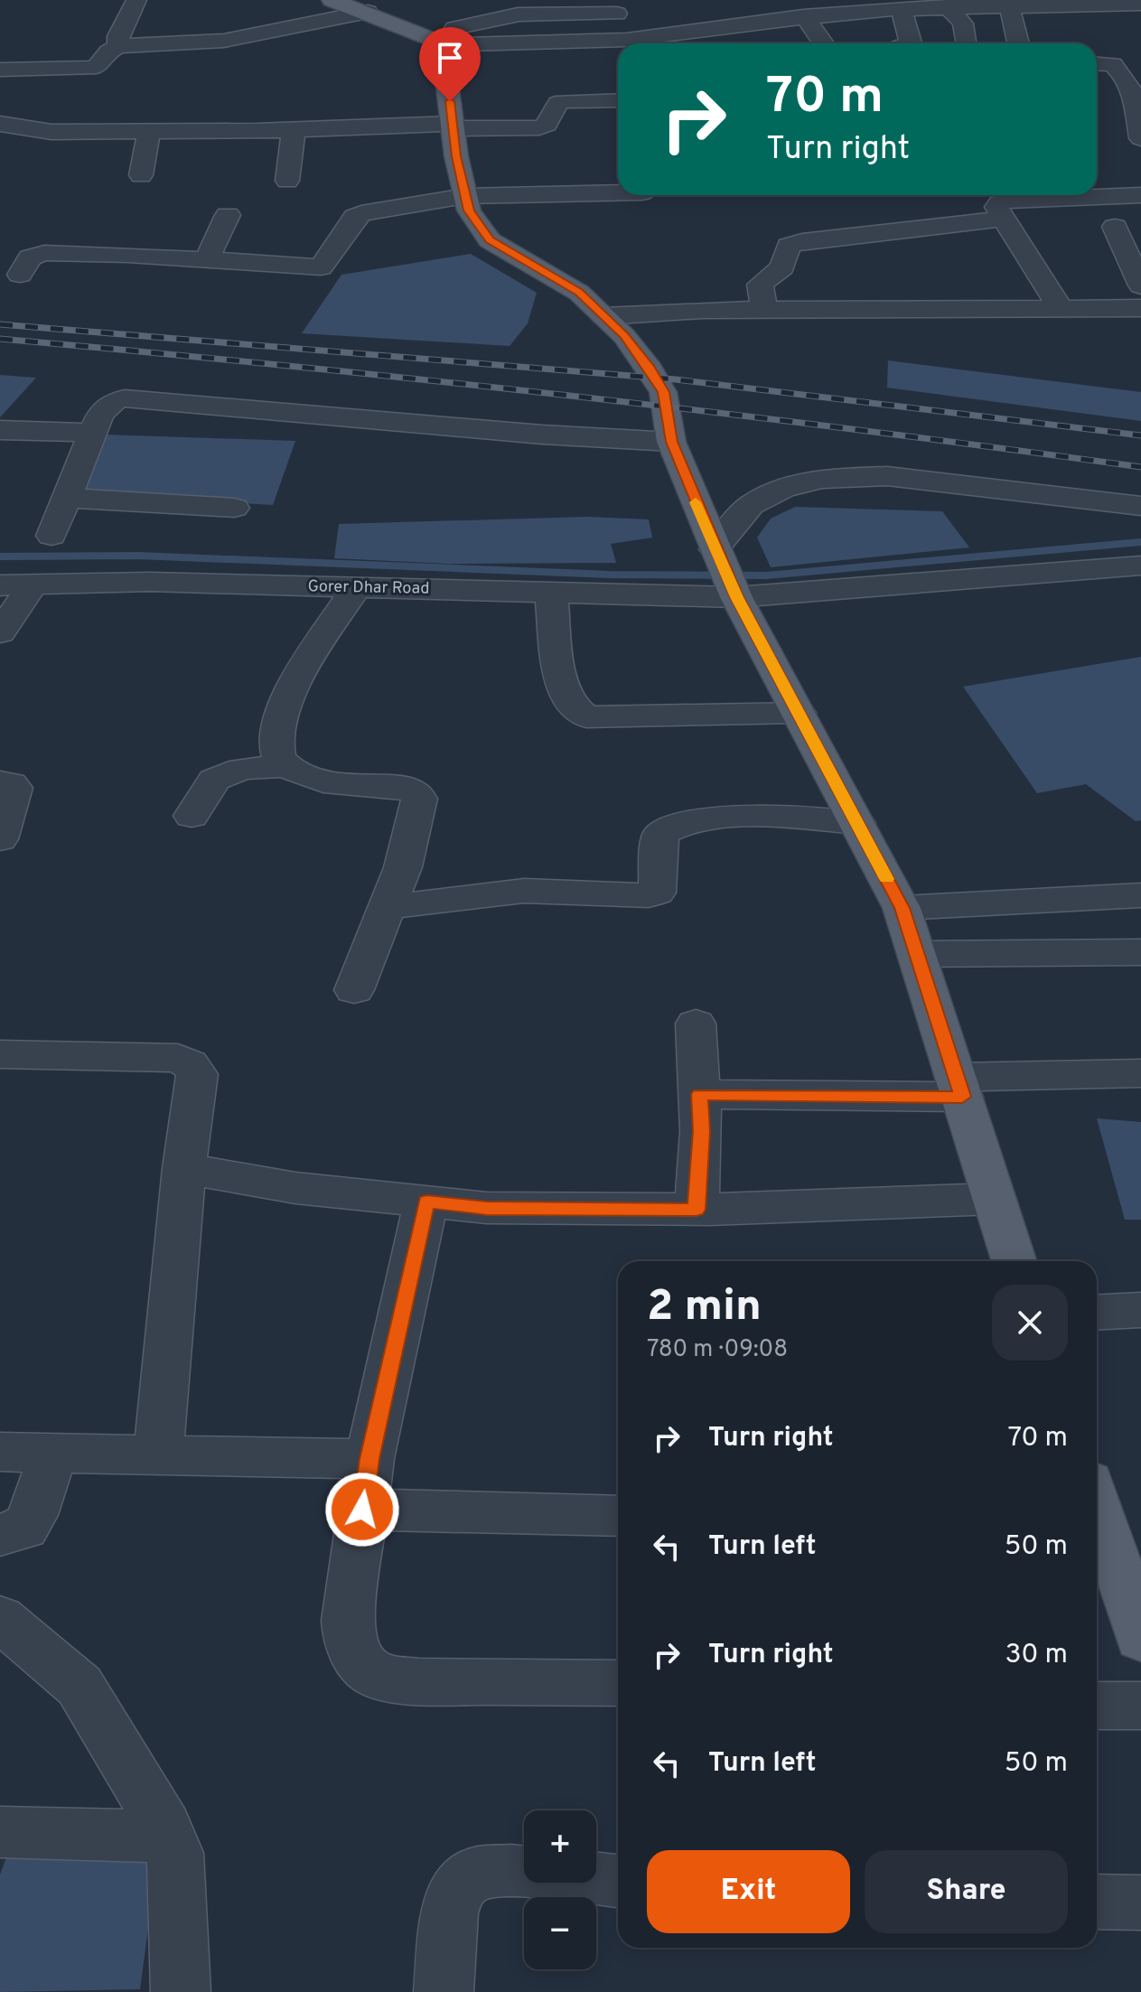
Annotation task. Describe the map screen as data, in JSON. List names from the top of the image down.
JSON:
{
  "streets": {
    "street": ["Gorer Dhar Road"]
  },
  "page": {
    "turn": ["70 m", "Turn right"],
    "heading": ["2 min", "780 m · 09:08"],
    "list": [
      {
        "name": "Turn right",
        "value": "70 m"
      },
      {
        "name": "Turn left",
        "value": "50 m"
      },
      {
        "name": "Turn right",
        "value": "30 m"
      },
      {
        "name": "Turn left",
        "value": "50 m"
      }
    ],
    "map_buttons": ["+", "−"],
    "buttons": ["Exit", "Share"]
  }
}
